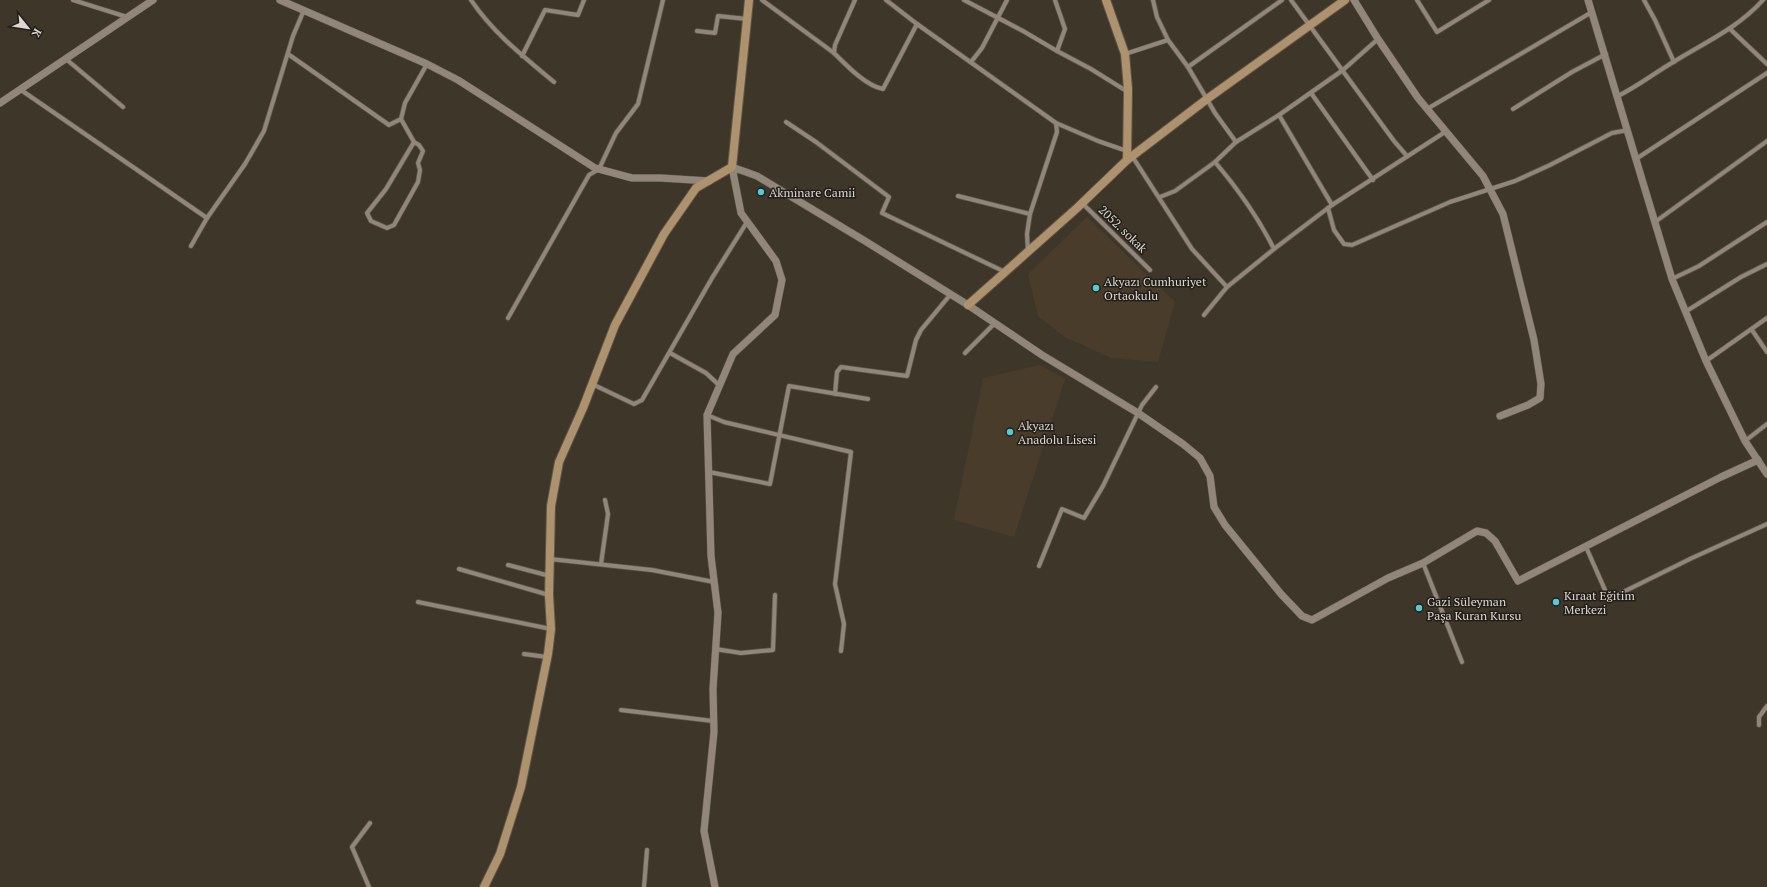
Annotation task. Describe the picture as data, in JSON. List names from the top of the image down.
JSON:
{
  "streets": {
    "street": ["2052. sokak"]
  },
  "places": [
    "Akminare Camii",
    "Akyazı Cumhuriyet Ortaokulu",
    "Akyazı Anadolu Lisesi",
    "Kıraat Eğitim Merkezi",
    "Gazi Süleyman Paşa Kuran Kursu"
  ],
  "north": "bottom right"
}
